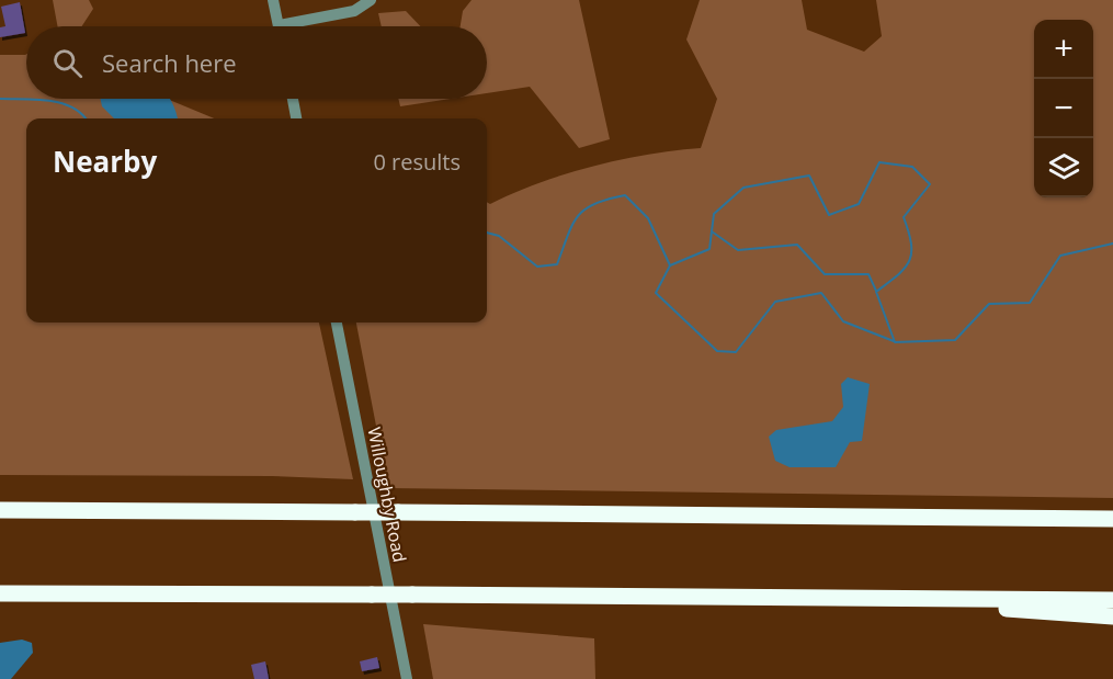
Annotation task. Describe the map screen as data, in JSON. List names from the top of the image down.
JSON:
{
  "streets": {
    "street": ["Willoughby Road"]
  },
  "page": {
    "map_buttons": ["+", "−"],
    "search": "Search here",
    "heading": ["Nearby", "0 results"]
  }
}
